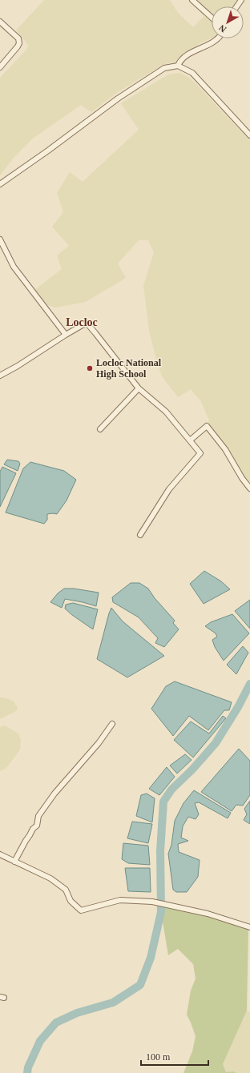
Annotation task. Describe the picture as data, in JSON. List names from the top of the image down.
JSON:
{
  "districts": ["Locloc"],
  "places": ["Locloc National High School"],
  "scale_bar": "100 m",
  "north": "bottom left"
}
